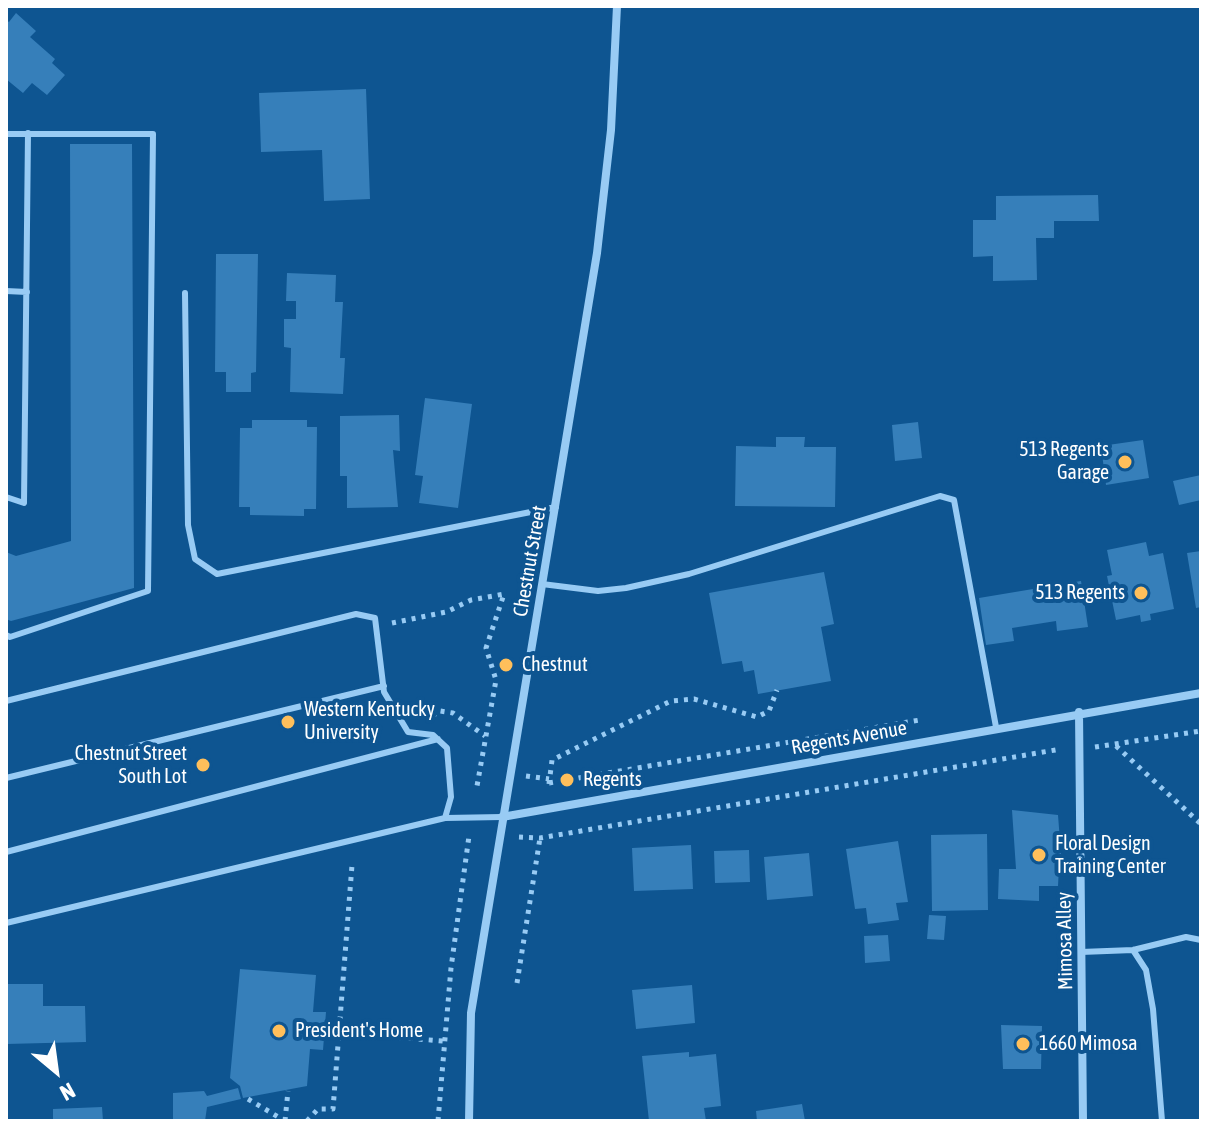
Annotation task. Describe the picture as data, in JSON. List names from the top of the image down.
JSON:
{
  "streets": {
    "street": ["Chestnut Street", "Regents Avenue", "Mimosa Alley"]
  },
  "crossings": [
    ["Chestnut Street", "Regents Avenue"],
    ["Regents Avenue", "Mimosa Alley"]
  ],
  "places": [
    "513 Regents Garage",
    "513 Regents",
    "Chestnut",
    "Western Kentucky University",
    "Chestnut Street South Lot",
    "Regents",
    "Floral Design Training Center",
    "President's Home",
    "1660 Mimosa"
  ],
  "north": "bottom right"
}
